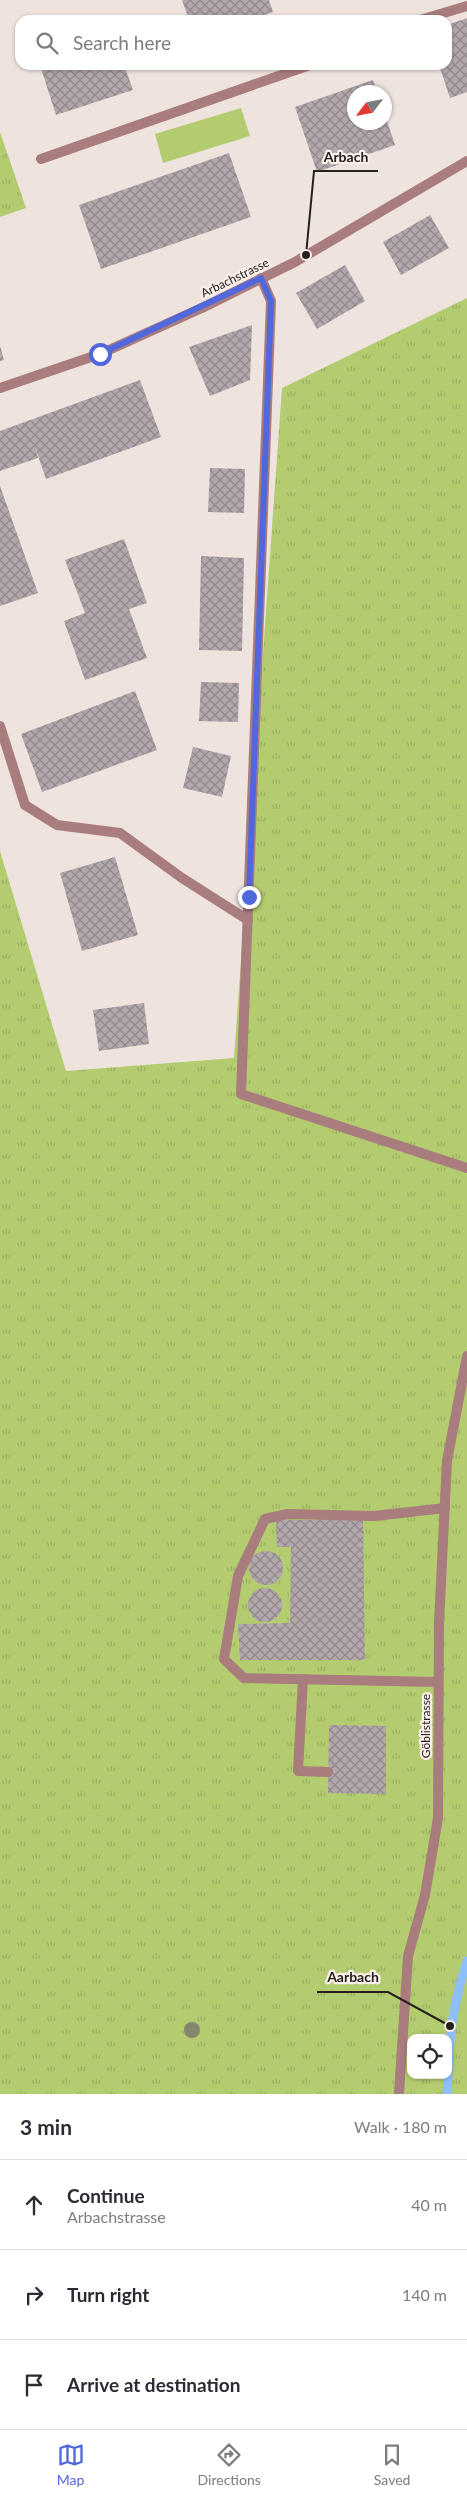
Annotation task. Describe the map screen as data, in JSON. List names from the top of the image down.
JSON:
{
  "streets": {
    "street": ["Arbachstrasse", "Göblistrasse"]
  },
  "places": ["Arbach", "Aarbach"],
  "north": "bottom left",
  "page": {
    "search": "Search here",
    "heading": ["3 min", "Walk · 180 m"],
    "list": [
      ["Continue", "Arbachstrasse", "40 m"],
      ["Turn right", "140 m"],
      "Arrive at destination"
    ],
    "nav": ["Map", "Directions", "Saved"]
  }
}
